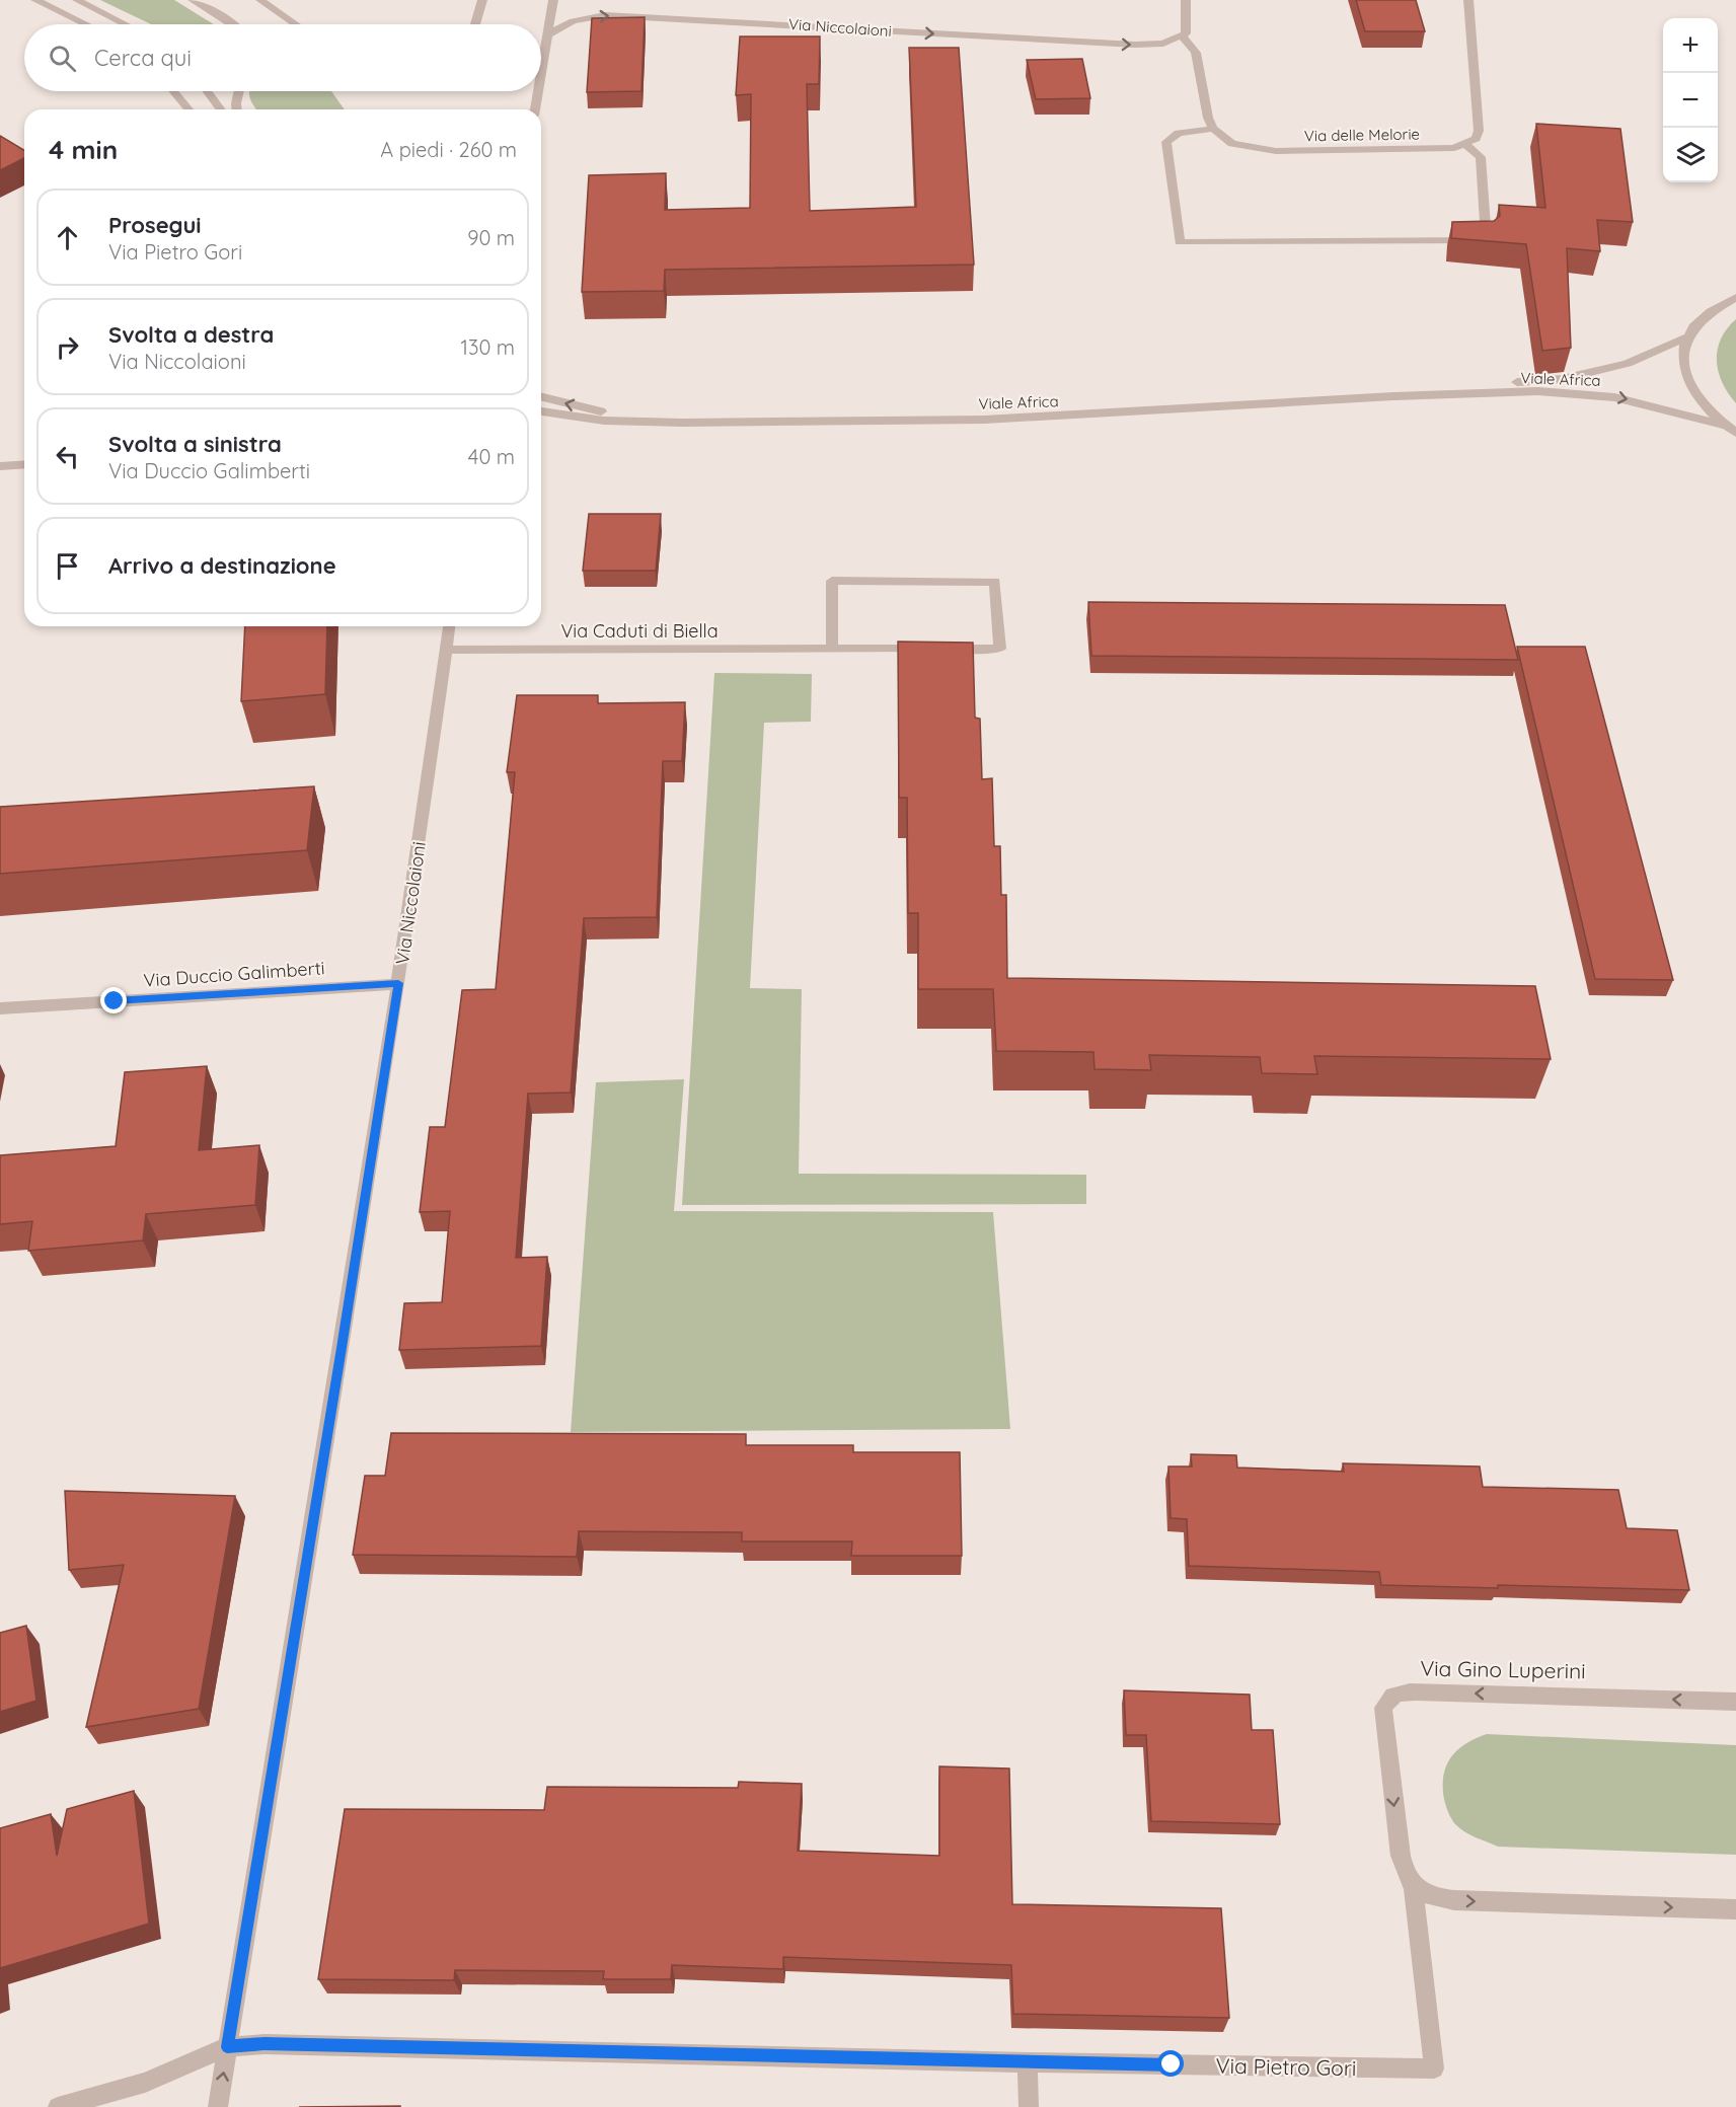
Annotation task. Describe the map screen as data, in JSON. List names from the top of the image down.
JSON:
{
  "streets": {
    "street": [
      "Via Niccolaioni",
      "Via delle Melorie",
      "Viale Africa",
      "Via Caduti di Biella",
      "Via Duccio Galimberti",
      "Via Gino Luperini",
      "Via Pietro Gori"
    ]
  },
  "crossings": [
    ["Via Niccolaioni", "Via Caduti di Biella"],
    ["Via Niccolaioni", "Via Duccio Galimberti"],
    ["Via Niccolaioni", "Via Pietro Gori"],
    ["Via Gino Luperini", "Via Pietro Gori"]
  ],
  "page": {
    "map_buttons": ["+", "−"],
    "search": "Cerca qui",
    "heading": ["4 min", "A piedi · 260 m"],
    "list": [
      ["Prosegui", "Via Pietro Gori", "90 m"],
      ["Svolta a destra", "Via Niccolaioni", "130 m"],
      ["Svolta a sinistra", "Via Duccio Galimberti", "40 m"],
      "Arrivo a destinazione"
    ]
  }
}
